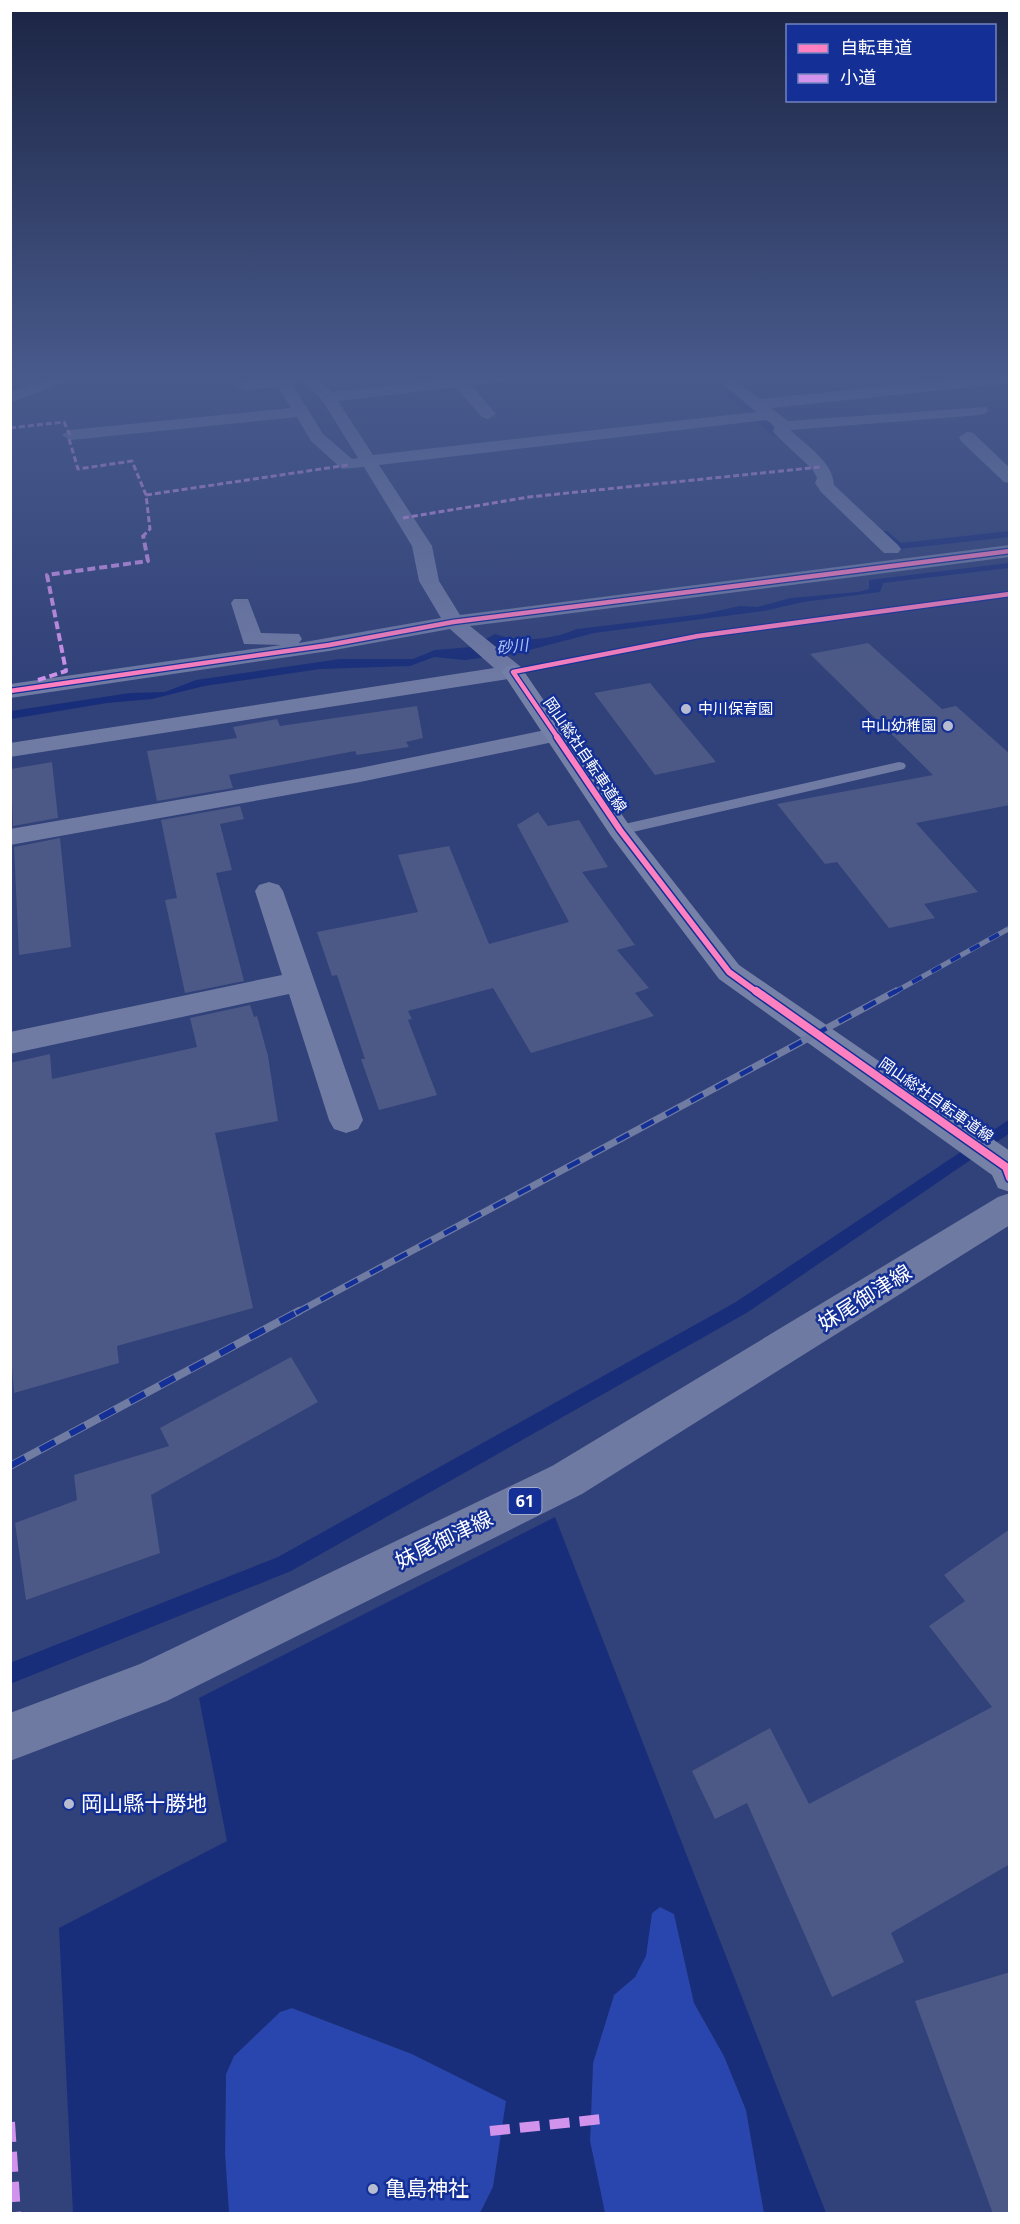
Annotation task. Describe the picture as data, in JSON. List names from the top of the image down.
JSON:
{
  "streets": {
    "main road": ["岡山総社自転車道線", "妹尾御津線", "61"]
  },
  "crossings": [
    ["岡山総社自転車道線", "妹尾御津線"]
  ],
  "water": ["砂川"],
  "places": [
    "中川保育園",
    "中山幼稚園",
    "岡山縣十勝地",
    "亀島神社"
  ],
  "legend": ["自転車道", "小道"]
}
